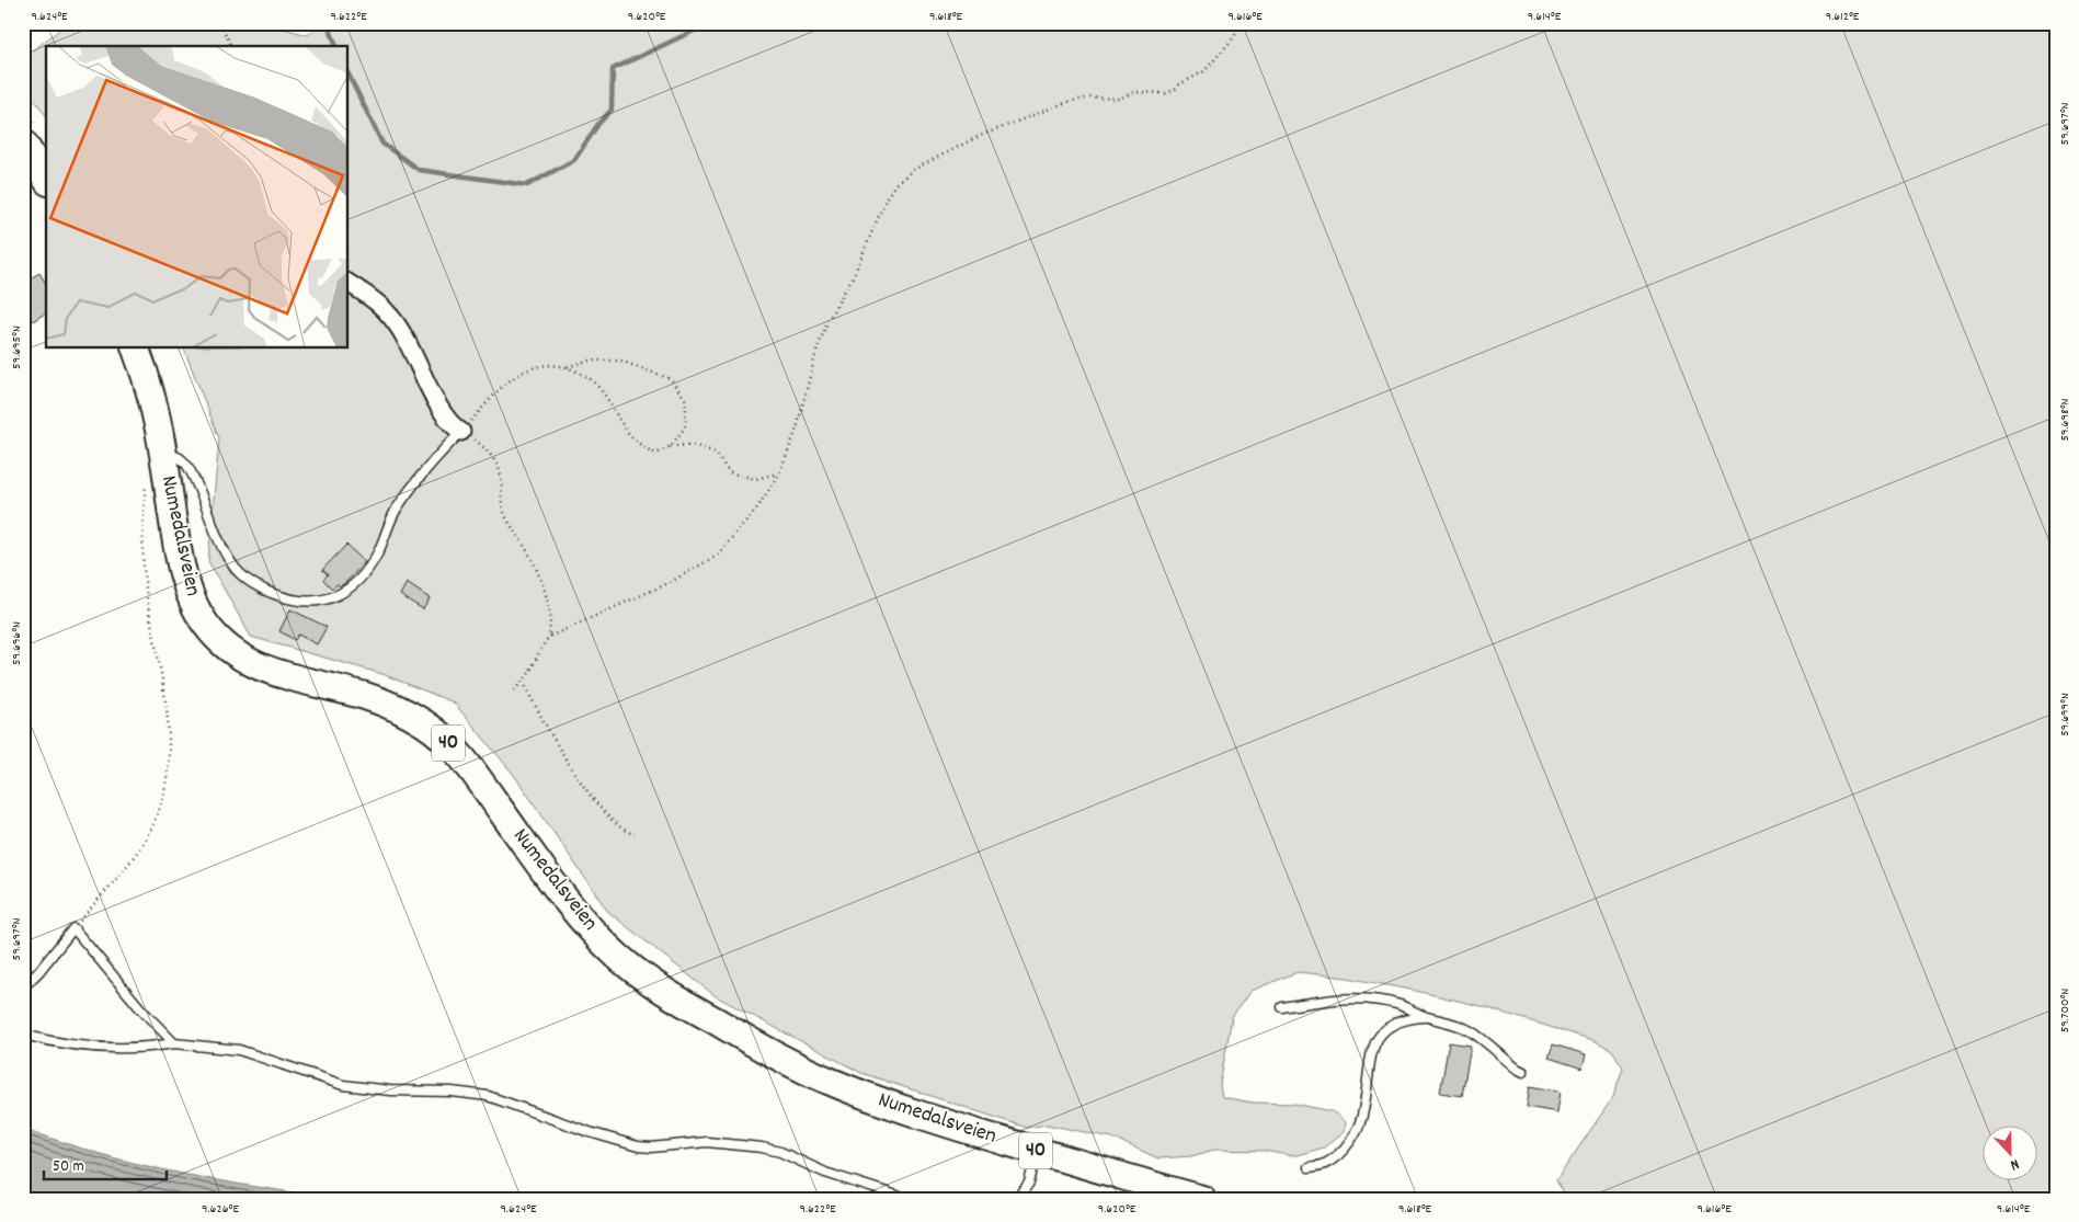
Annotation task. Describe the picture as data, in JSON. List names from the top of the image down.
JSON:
{
  "streets": {
    "main road": ["Numedalsveien", "40"]
  },
  "scale_bar": "50 m",
  "north": "bottom",
  "coordinates": [
    "9.624°E",
    "9.622°E",
    "9.620°E",
    "9.618°E",
    "9.616°E",
    "9.614°E",
    "9.612°E",
    "59.697°N",
    "59.695°N",
    "59.698°N",
    "59.696°N",
    "59.699°N",
    "59.700°N",
    "9.626°E"
  ]
}
